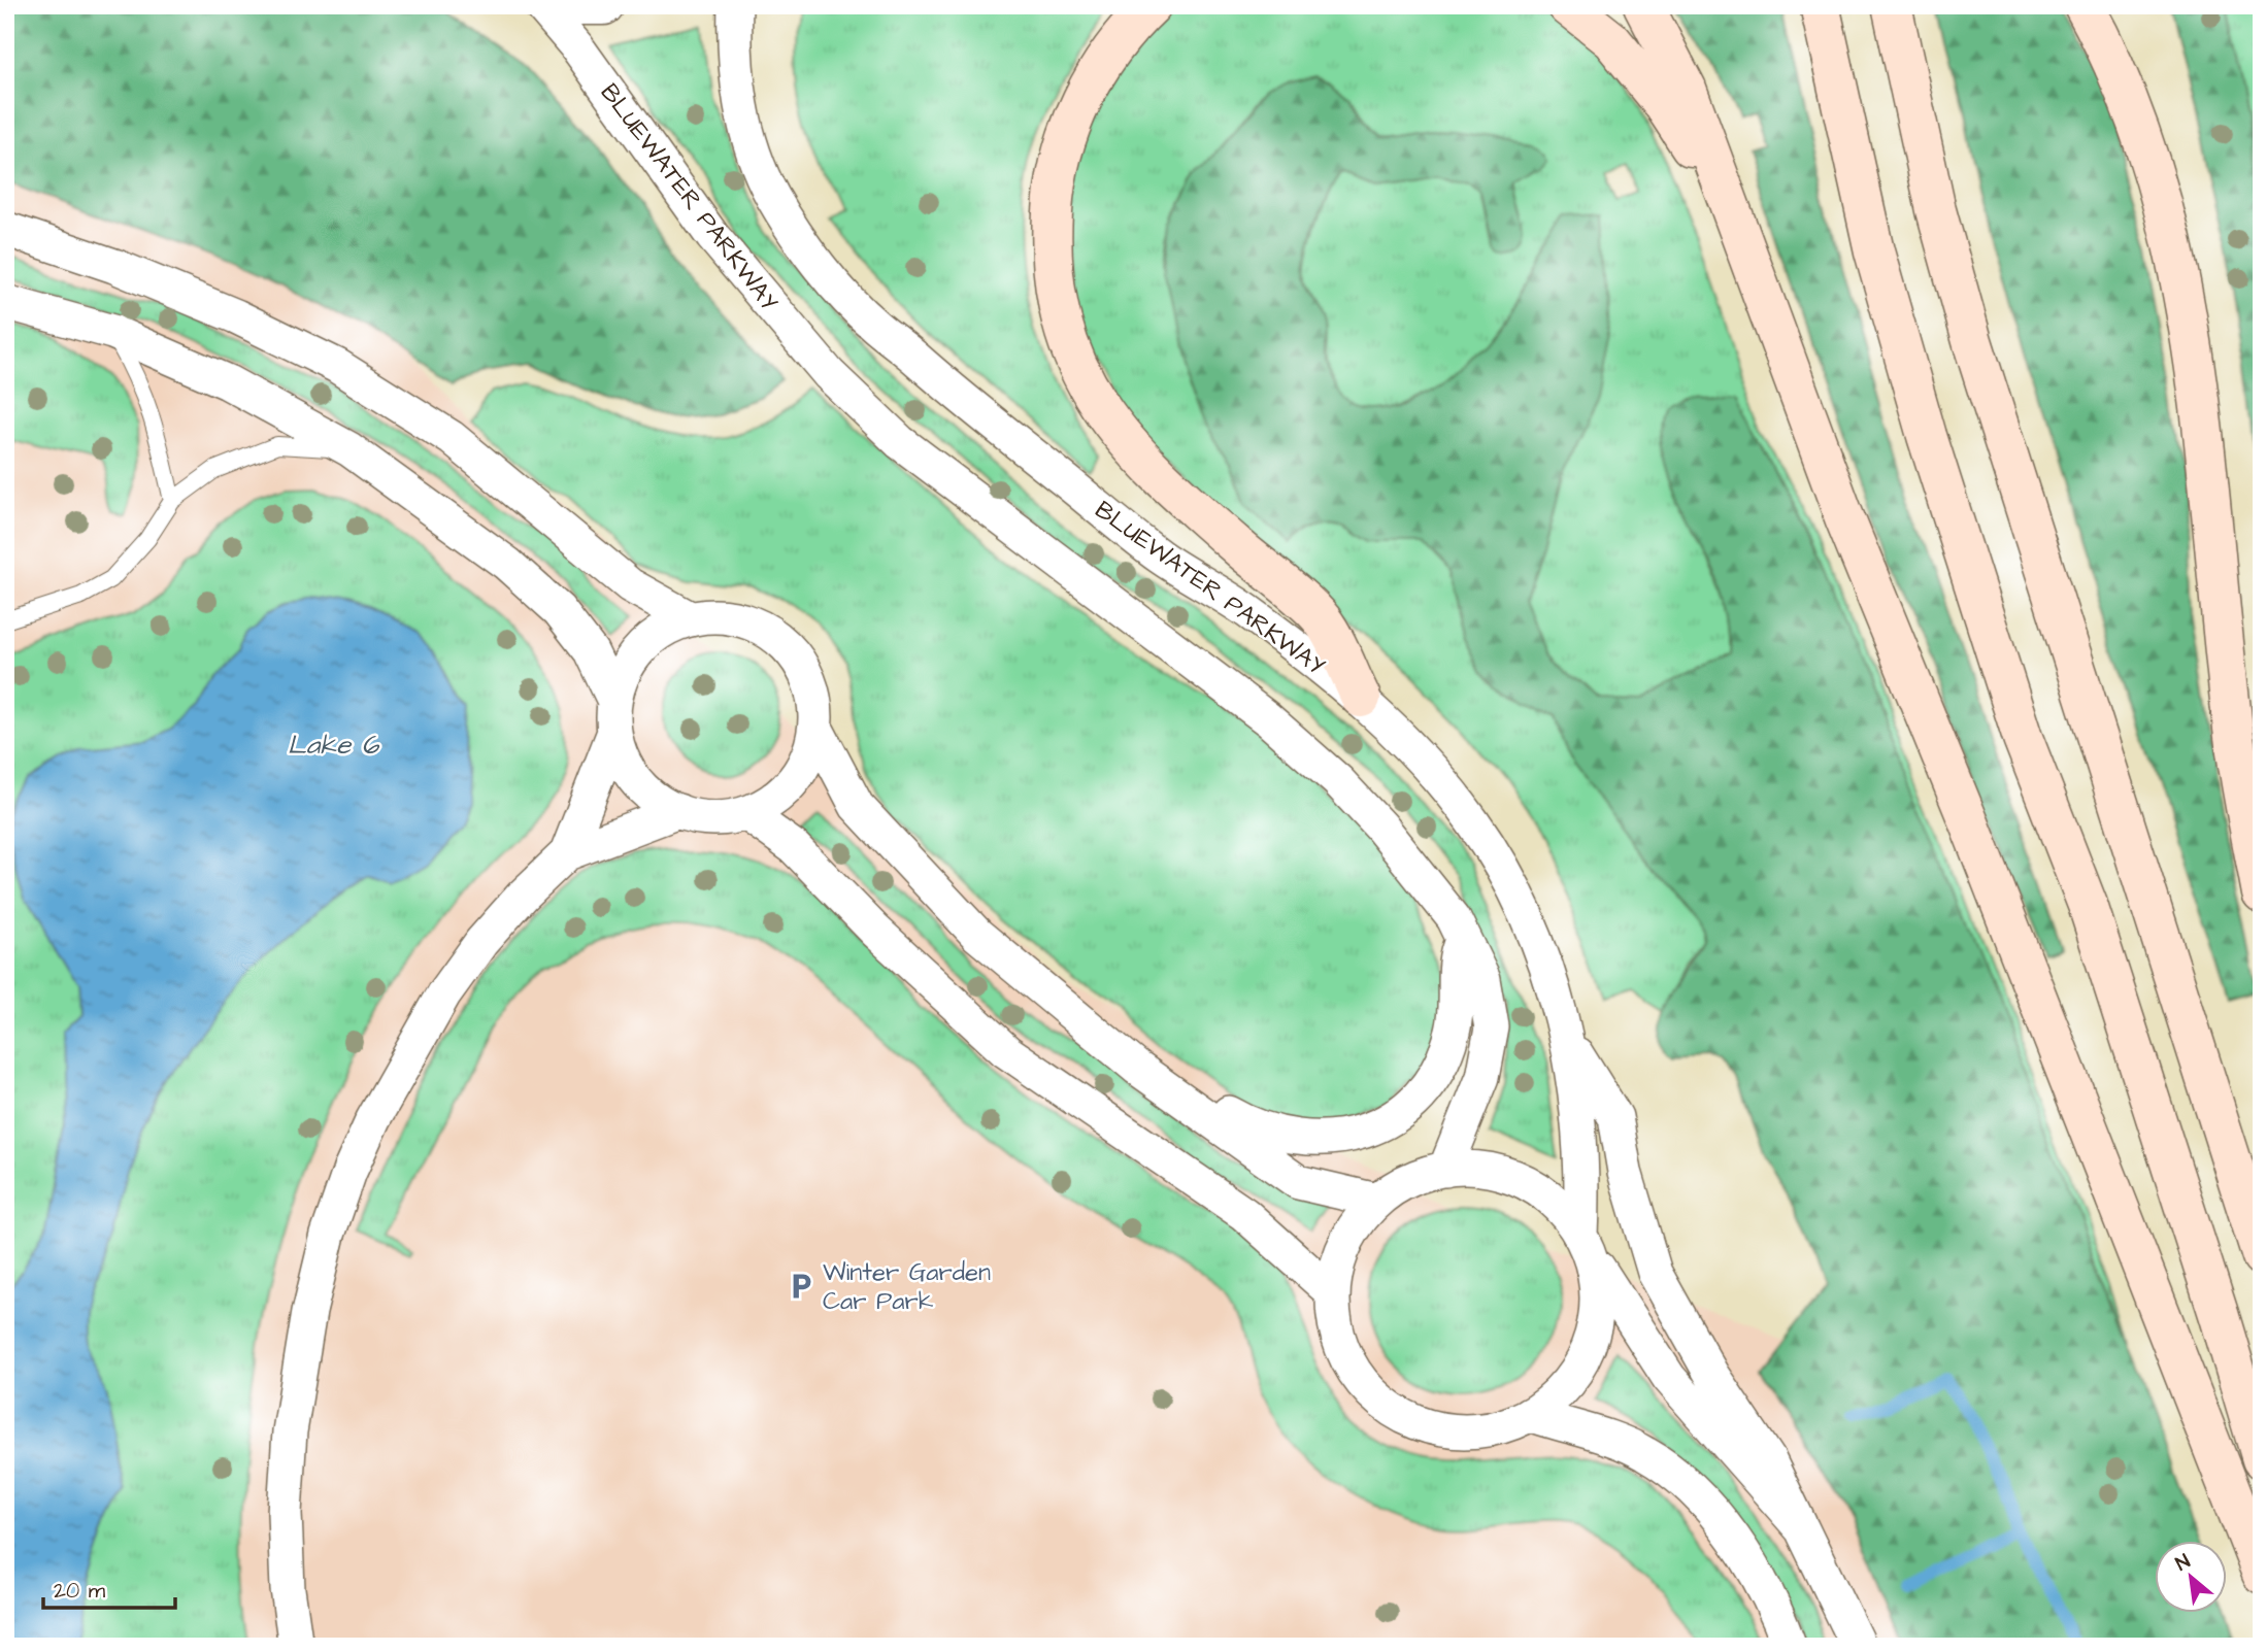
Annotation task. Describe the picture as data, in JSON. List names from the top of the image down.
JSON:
{
  "streets": {
    "street": ["BLUEWATER PARKWAY"]
  },
  "water": ["Lake 6"],
  "places": {
    "parking": ["Winter Garden Car Park"]
  },
  "scale_bar": "20 m",
  "north": "top left"
}
